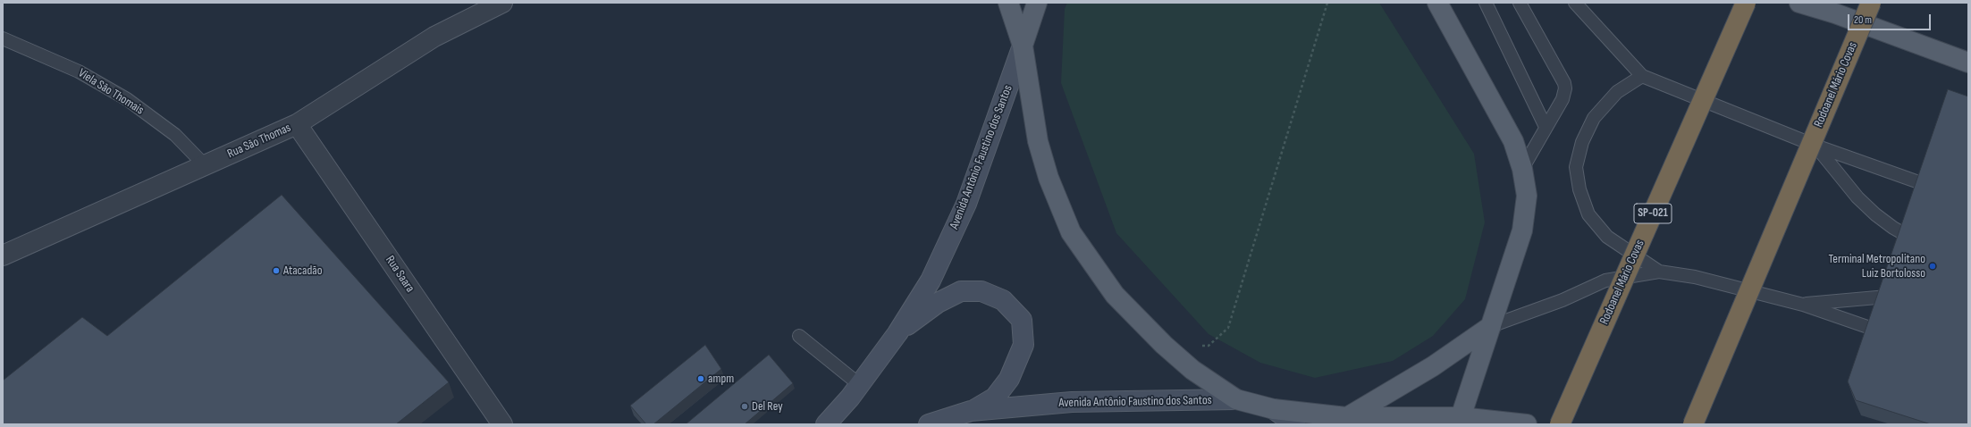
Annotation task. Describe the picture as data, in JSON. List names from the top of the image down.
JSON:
{
  "streets": {
    "highway": ["Rodoanel Mário Covas", "SP-021"],
    "main road": ["Avenida Antônio Faustino dos Santos"],
    "street": ["Rua São Thomas", "Rua Saara"],
    "lane": ["Viela São Thomais"]
  },
  "crossings": [
    ["Viela São Thomais", "Rua São Thomas"],
    ["Rua São Thomas", "Rua Saara"]
  ],
  "places": [
    "Terminal Metropolitano Luiz Bortolosso",
    "Atacadão",
    "ampm",
    "Del Rey"
  ],
  "scale_bar": "20 m"
}
